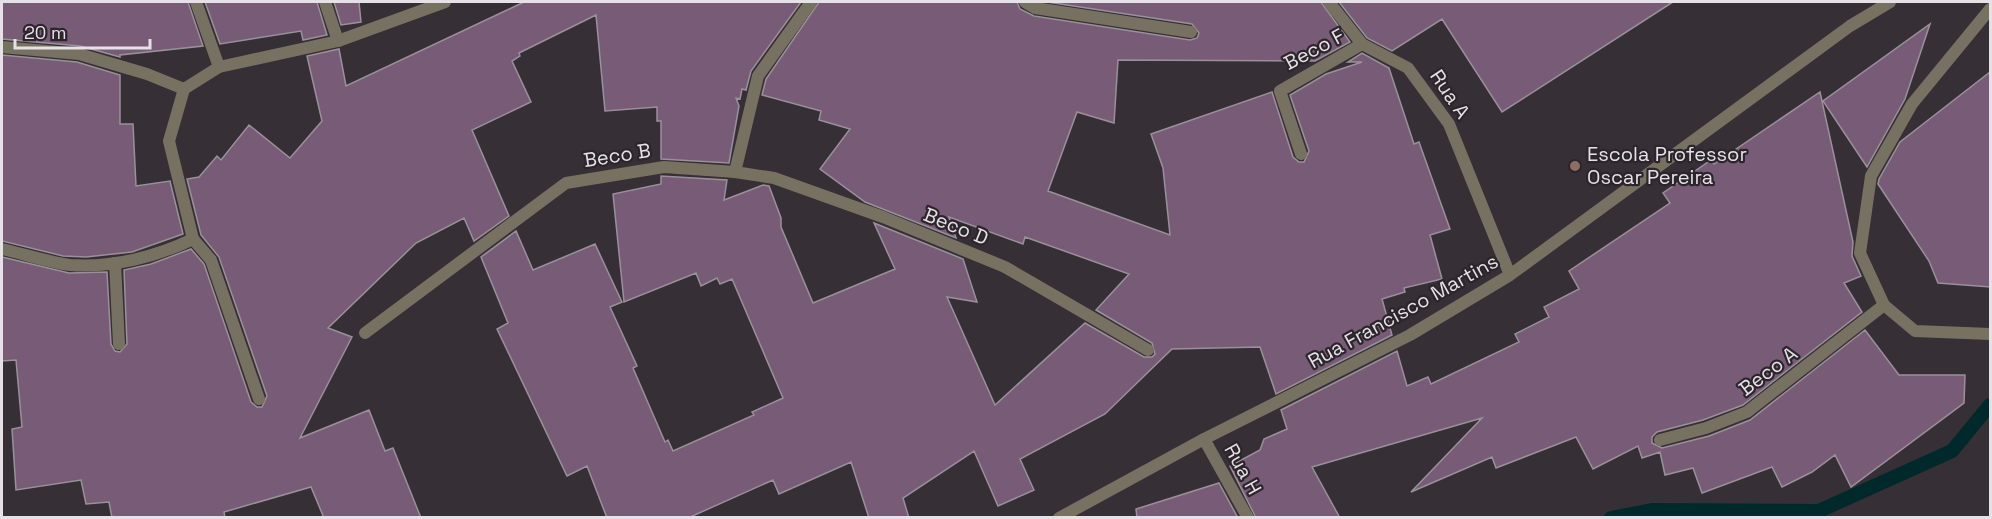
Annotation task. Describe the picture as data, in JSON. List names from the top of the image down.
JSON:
{
  "streets": {
    "street": [
      "Beco F",
      "Rua A",
      "Beco B",
      "Beco D",
      "Rua Francisco Martins",
      "Beco A",
      "Rua H"
    ]
  },
  "crossings": [
    ["Beco F", "Rua A"],
    ["Rua A", "Rua Francisco Martins"],
    ["Beco B", "Beco D"],
    ["Rua Francisco Martins", "Rua H"]
  ],
  "places": ["Escola Professor Oscar Pereira"],
  "scale_bar": "20 m"
}
